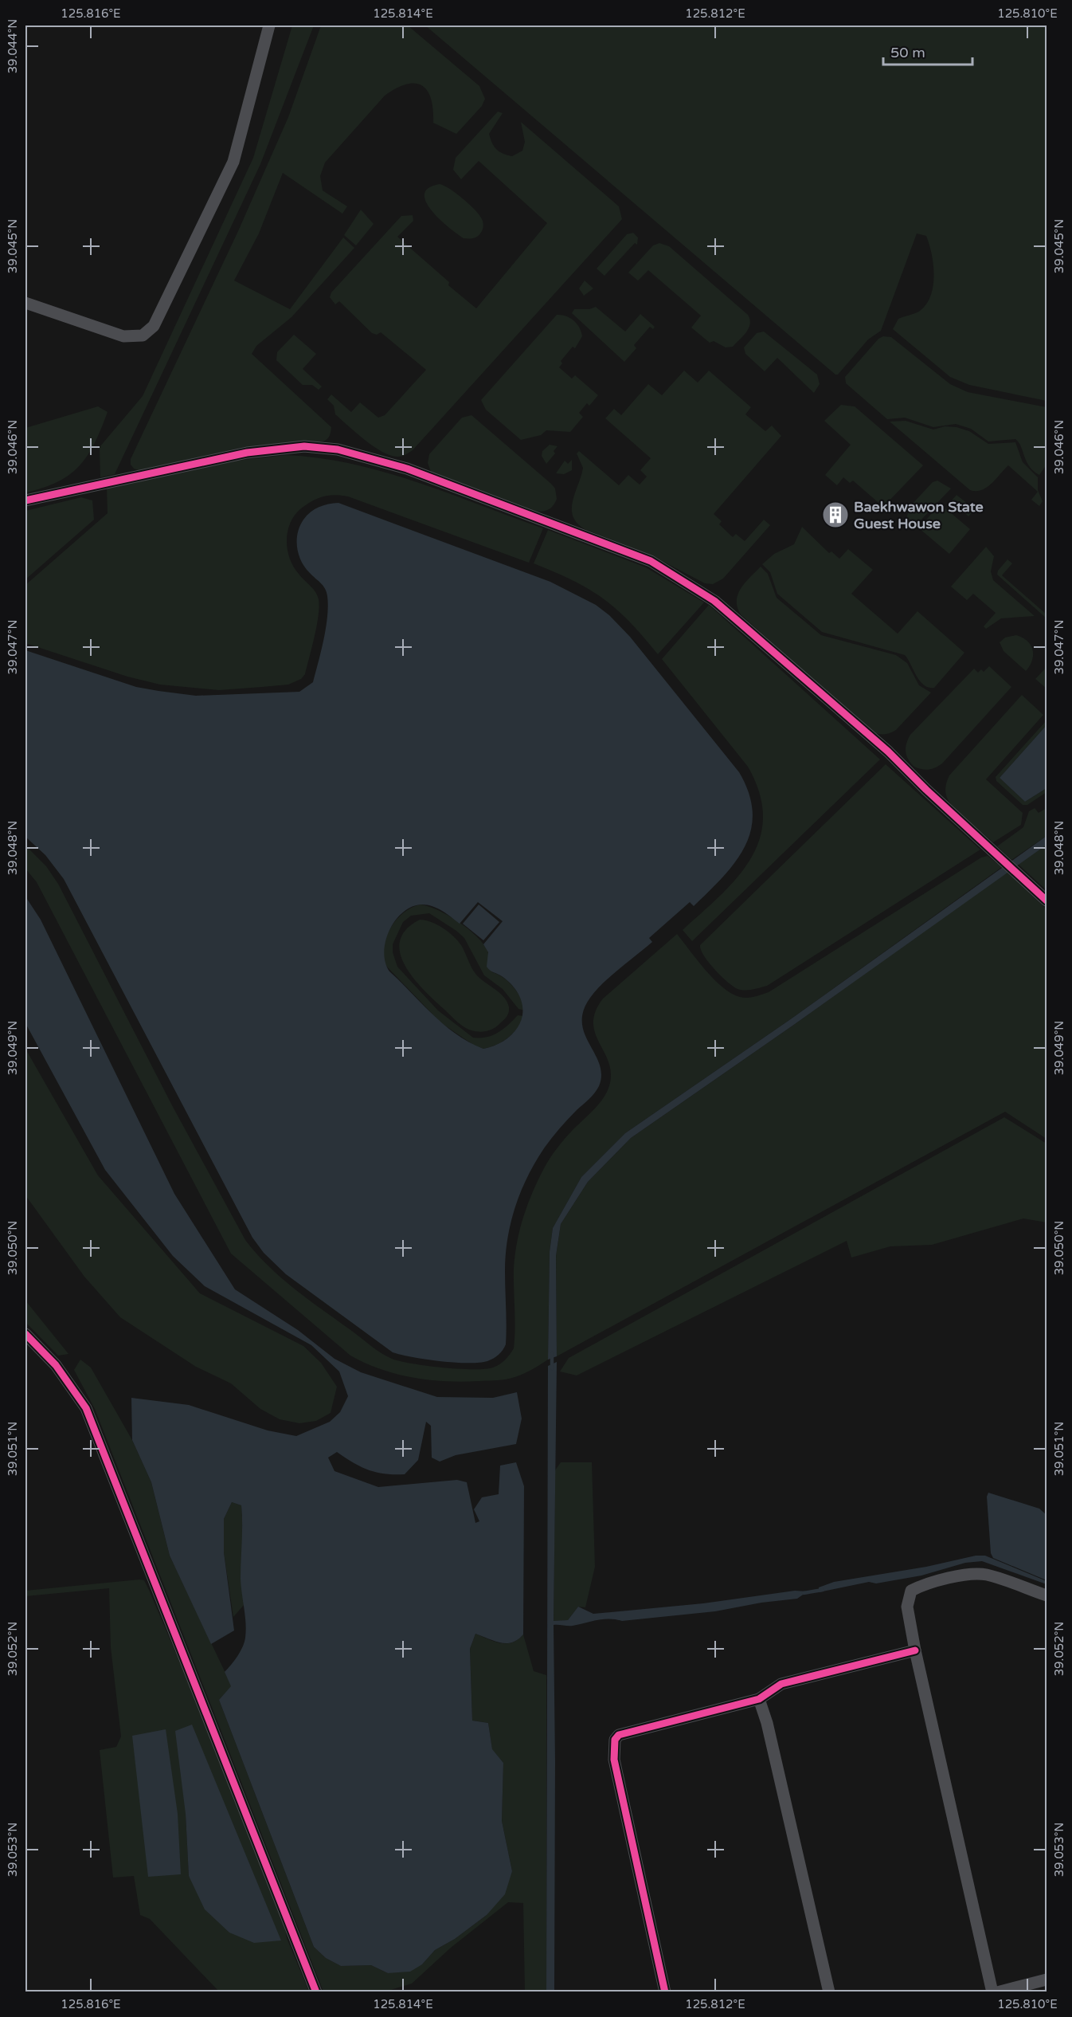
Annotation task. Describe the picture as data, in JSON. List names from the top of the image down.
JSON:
{
  "places": {
    "building": ["Baekhwawon State Guest House"]
  },
  "scale_bar": "50 m",
  "coordinates": [
    "125.816°E",
    "125.814°E",
    "125.812°E",
    "125.810°E",
    "39.044°N",
    "39.045°N",
    "39.046°N",
    "39.047°N",
    "39.048°N",
    "39.049°N",
    "39.050°N",
    "39.051°N",
    "39.052°N",
    "39.053°N"
  ]
}
